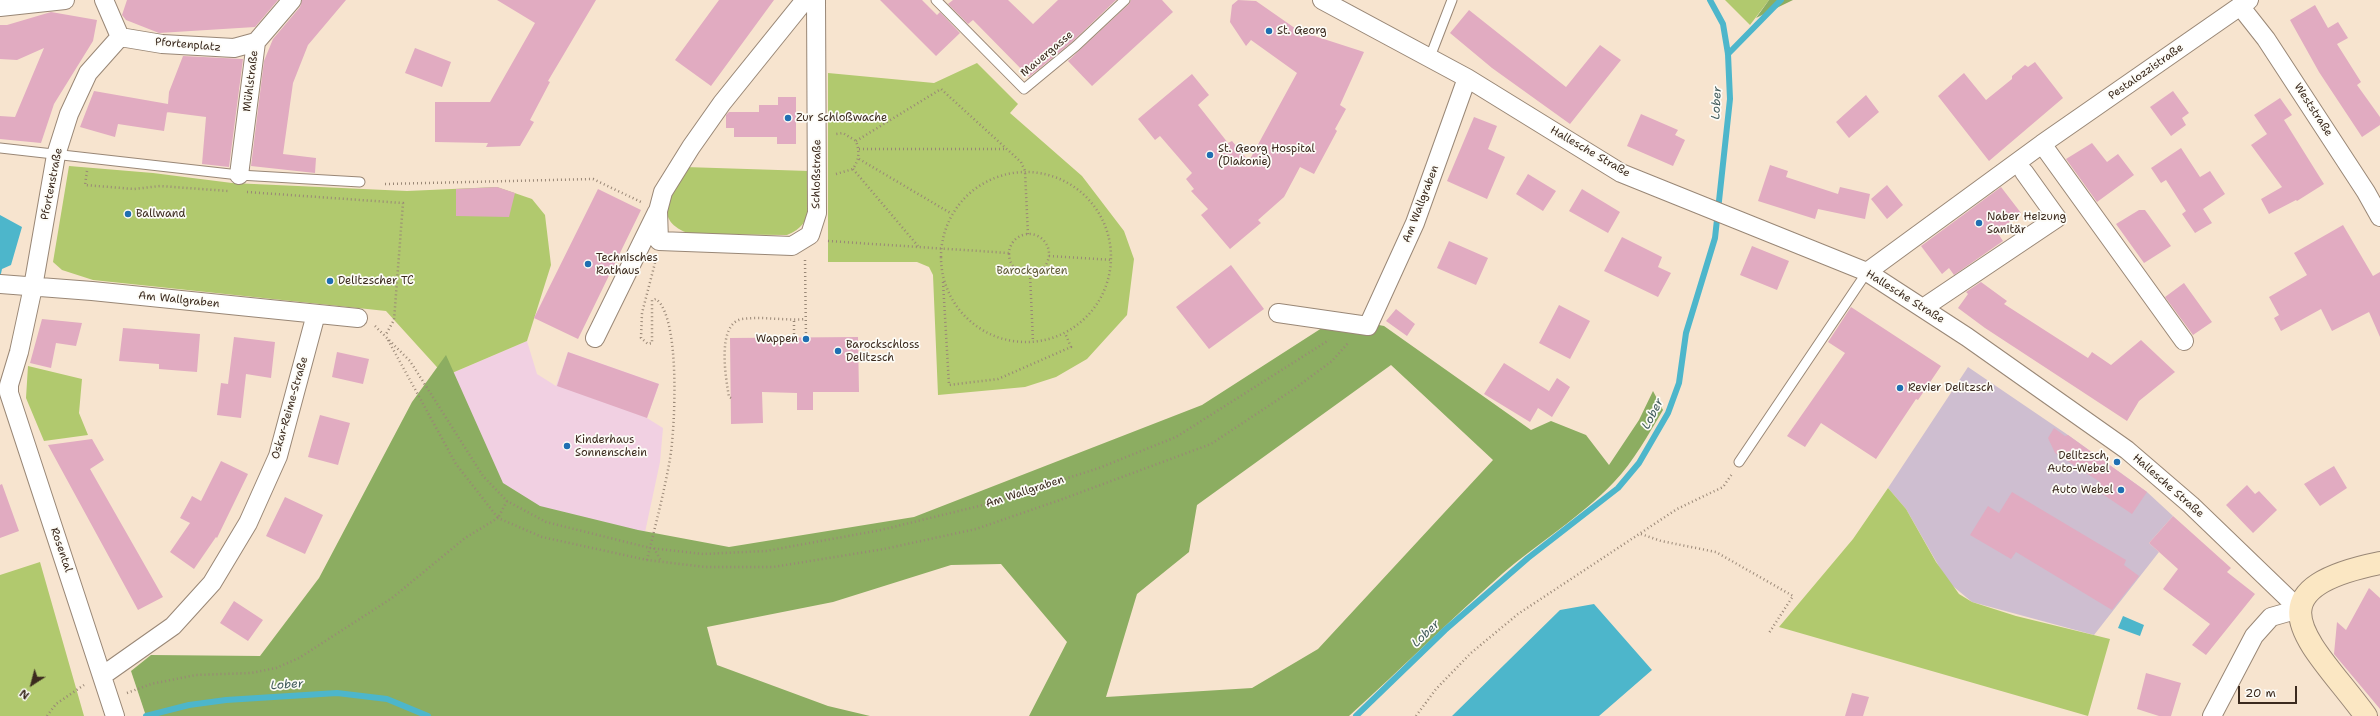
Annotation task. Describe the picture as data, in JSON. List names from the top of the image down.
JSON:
{
  "streets": {
    "street": [
      "Pfortenplatz",
      "Pestalozzistraße",
      "Mühlstraße",
      "Weststraße",
      "Hallesche Straße",
      "Schloßstraße",
      "Pfortenstraße",
      "Am Wallgraben",
      "Oskar-Reime-Straße",
      "Rosental"
    ],
    "lane": ["Mauergasse"]
  },
  "crossings": [
    ["Pfortenplatz", "Mühlstraße"],
    ["Pfortenplatz", "Pfortenstraße"],
    ["Pestalozzistraße", "Weststraße"],
    ["Pestalozzistraße", "Hallesche Straße"],
    ["Hallesche Straße", "Am Wallgraben"],
    ["Pfortenstraße", "Am Wallgraben"],
    ["Pfortenstraße", "Rosental"],
    ["Am Wallgraben", "Oskar-Reime-Straße"],
    ["Oskar-Reime-Straße", "Rosental"]
  ],
  "water": ["Lober"],
  "parks": ["Barockgarten"],
  "places": [
    "St. Georg",
    "Zur Schloßwache",
    "St. Georg Hospital (Diakonie)",
    "Ballwand",
    "Naber Heizung Sanitär",
    "Technisches Rathaus",
    "Delitzscher TC",
    "Wappen",
    "Barockschloss Delitzsch",
    "Revier Delitzsch",
    "Kinderhaus Sonnenschein",
    "Delitzsch, Auto-Webel",
    "Auto Webel"
  ],
  "scale_bar": "20 m",
  "north": "bottom left"
}
